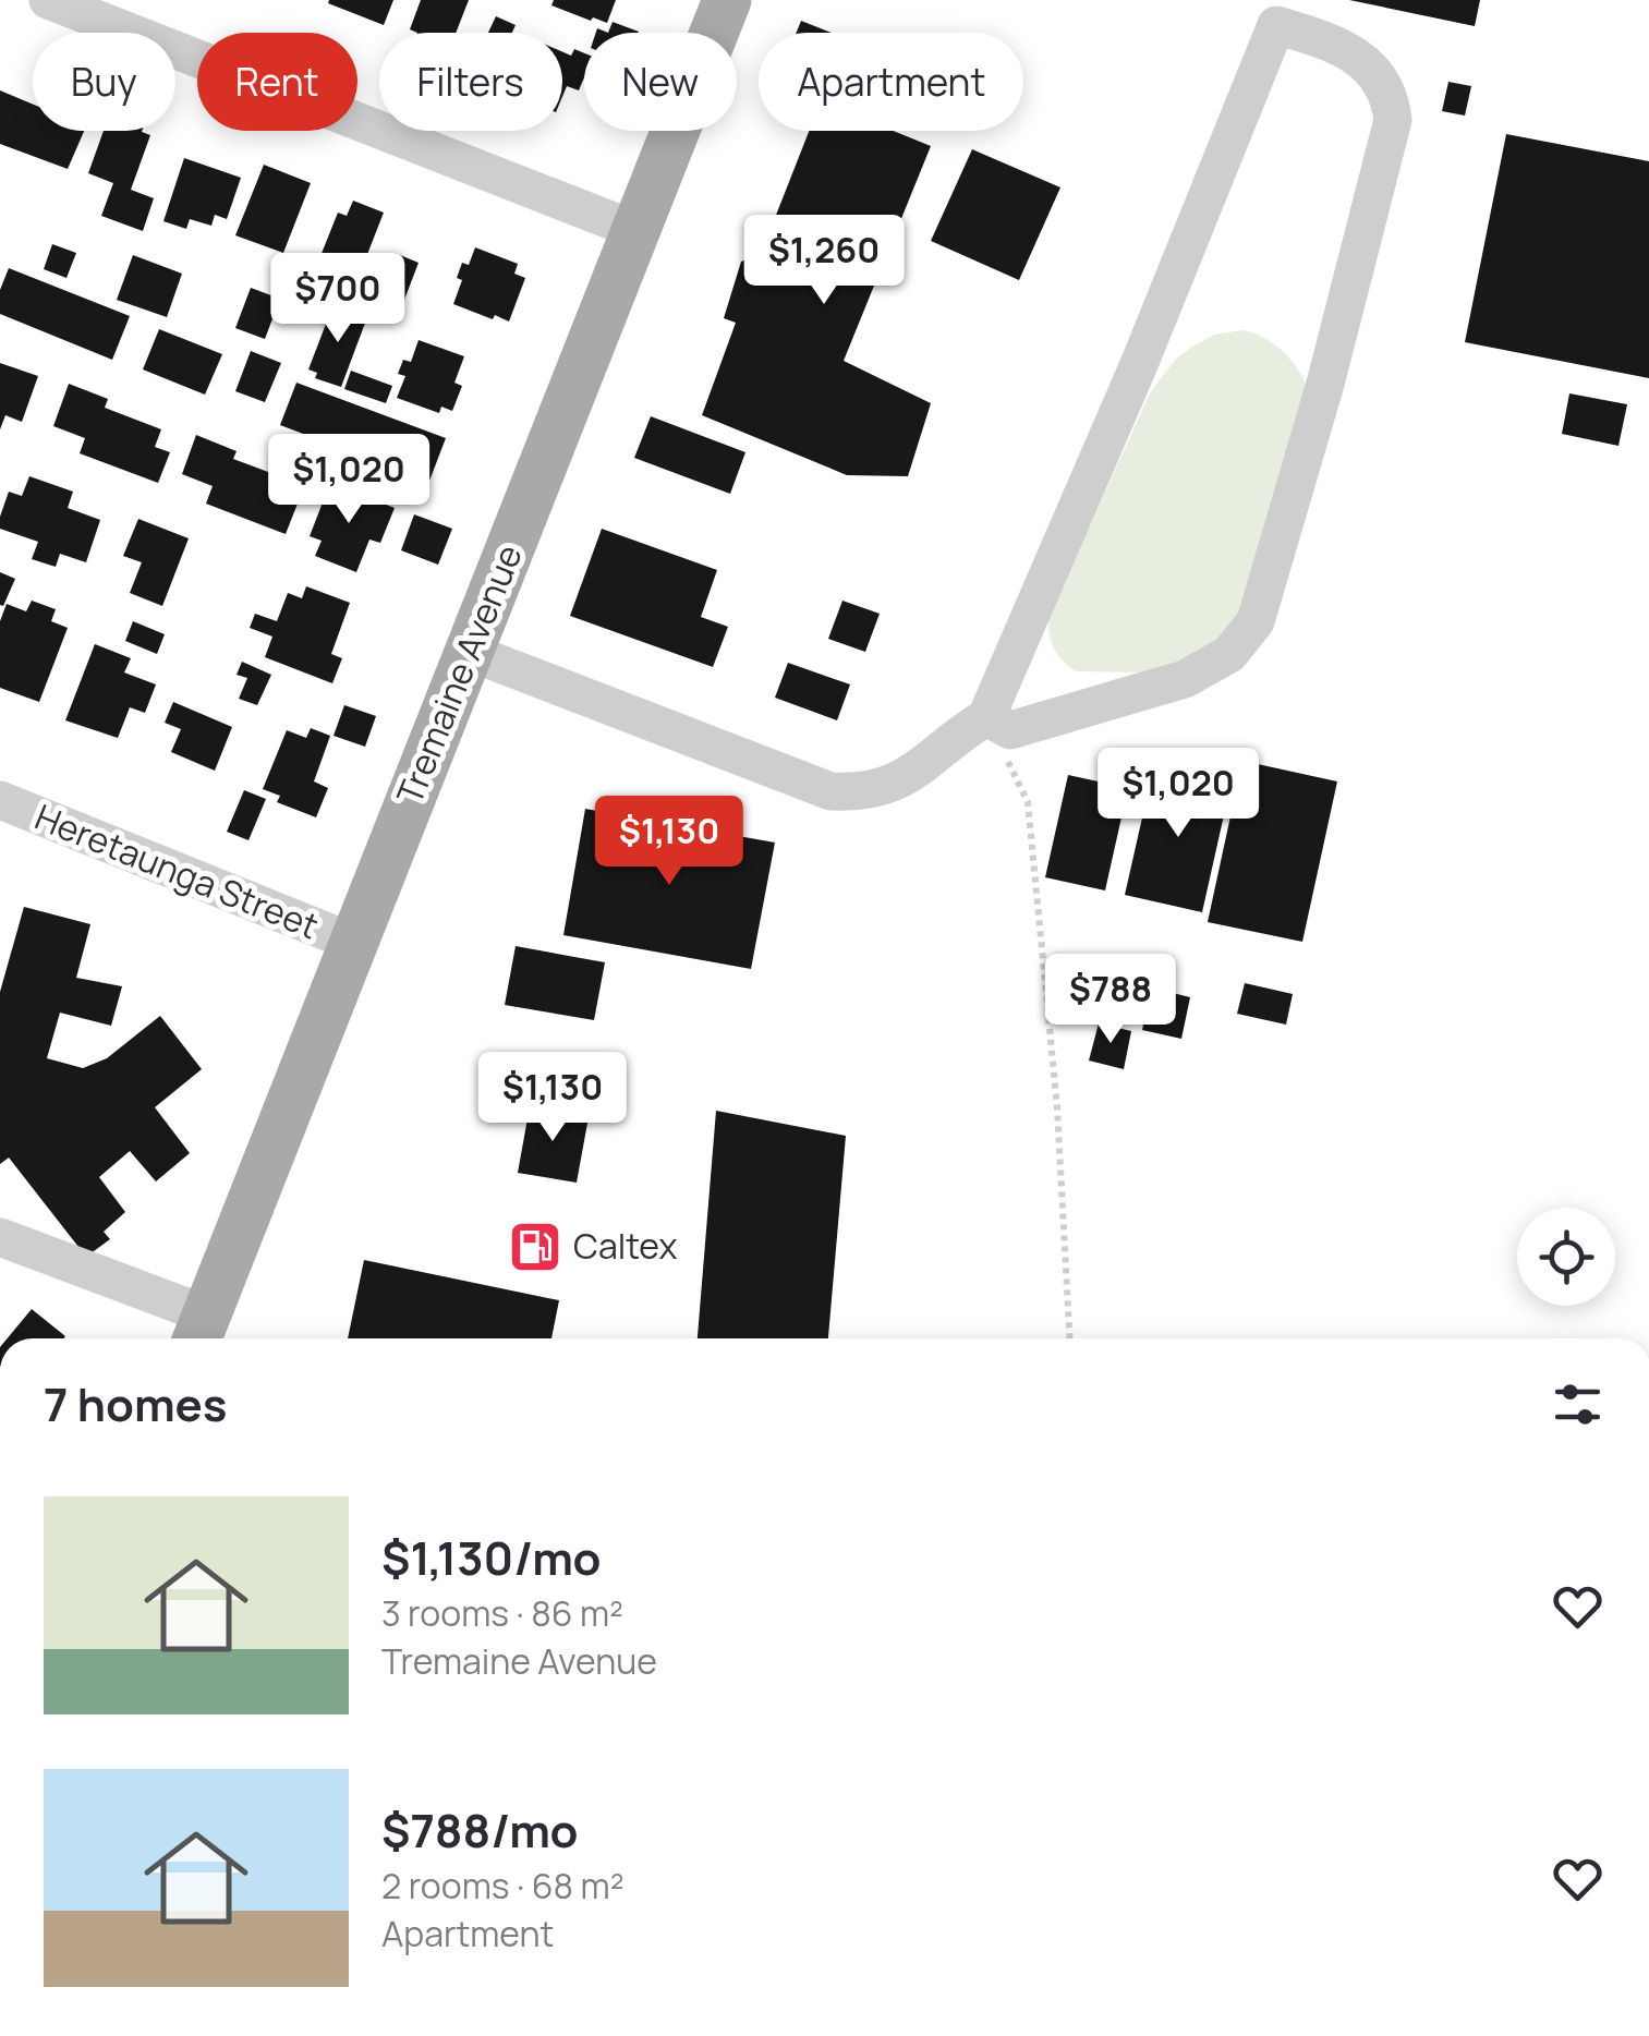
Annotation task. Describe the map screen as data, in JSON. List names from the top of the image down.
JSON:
{
  "streets": {
    "main road": ["Tremaine Avenue"],
    "street": ["Heretaunga Street"]
  },
  "crossings": [
    ["Tremaine Avenue", "Heretaunga Street"]
  ],
  "places": {
    "fuel station": ["Caltex"]
  },
  "page": {
    "chip": [
      "Buy",
      "Rent",
      "Filters",
      "New",
      "Apartment"
    ],
    "price": [
      "$1,260",
      "$700",
      "$1,020",
      "$1,020",
      "$1,130",
      "$788",
      "$1,130"
    ],
    "heading": "7 homes",
    "list": [
      {
        "name": "$1,130/mo",
        "note": "3 rooms · 86 m² · Tremaine Avenue"
      },
      {
        "name": "$788/mo",
        "note": "2 rooms · 68 m² · Apartment"
      }
    ]
  }
}
